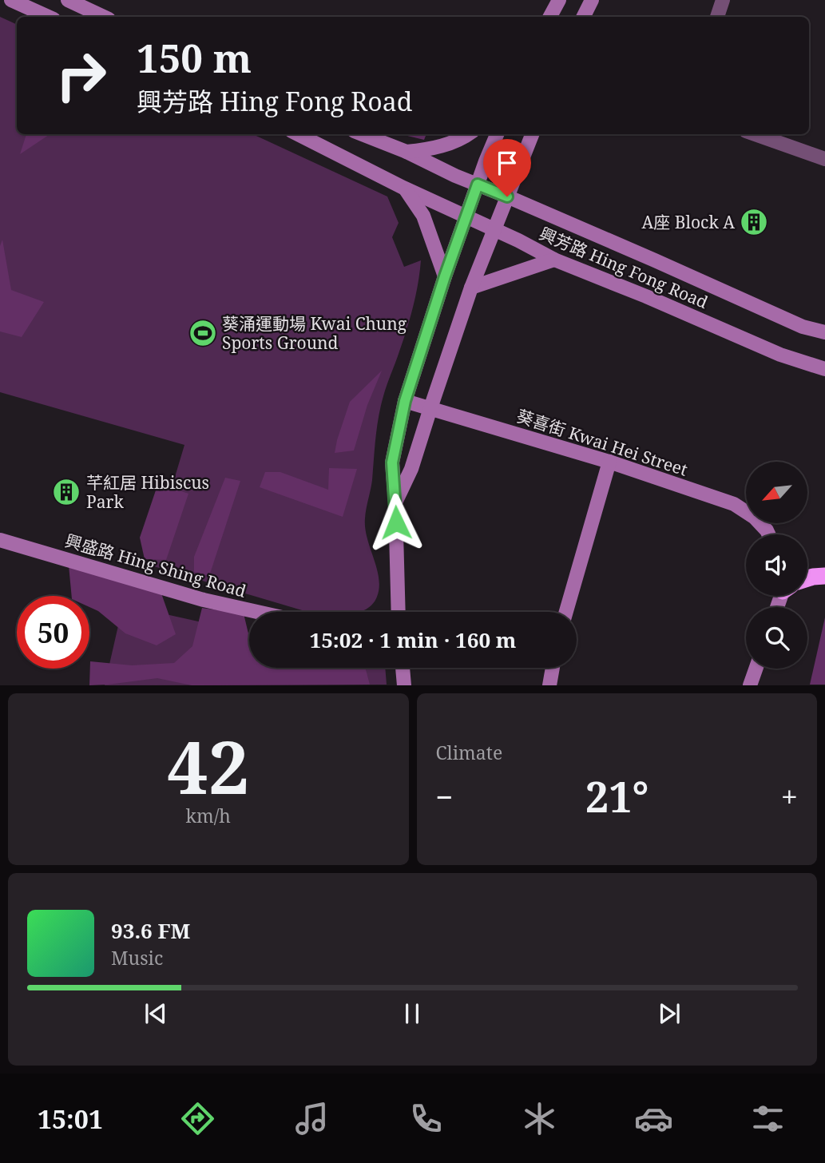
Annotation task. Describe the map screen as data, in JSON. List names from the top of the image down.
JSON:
{
  "streets": {
    "main road": ["興芳路 Hing Fong Road", "葵喜街 Kwai Hei Street", "興盛路 Hing Shing Road"]
  },
  "places": {
    "building": ["A座 Block A", "芊紅居 Hibiscus Park"],
    "sports": ["葵涌運動場 Kwai Chung Sports Ground"]
  },
  "north": "bottom left",
  "page": {
    "turn": ["150 m", "興芳路 Hing Fong Road"],
    "limit": "50",
    "trip": "15:02 · 1 min · 160 m",
    "tile": [
      ["42", "km/h"],
      "Climate"
    ],
    "heat": ["−", "21°", "+"],
    "song": ["93.6 FM", "Music"],
    "tabs": "15:01"
  }
}
